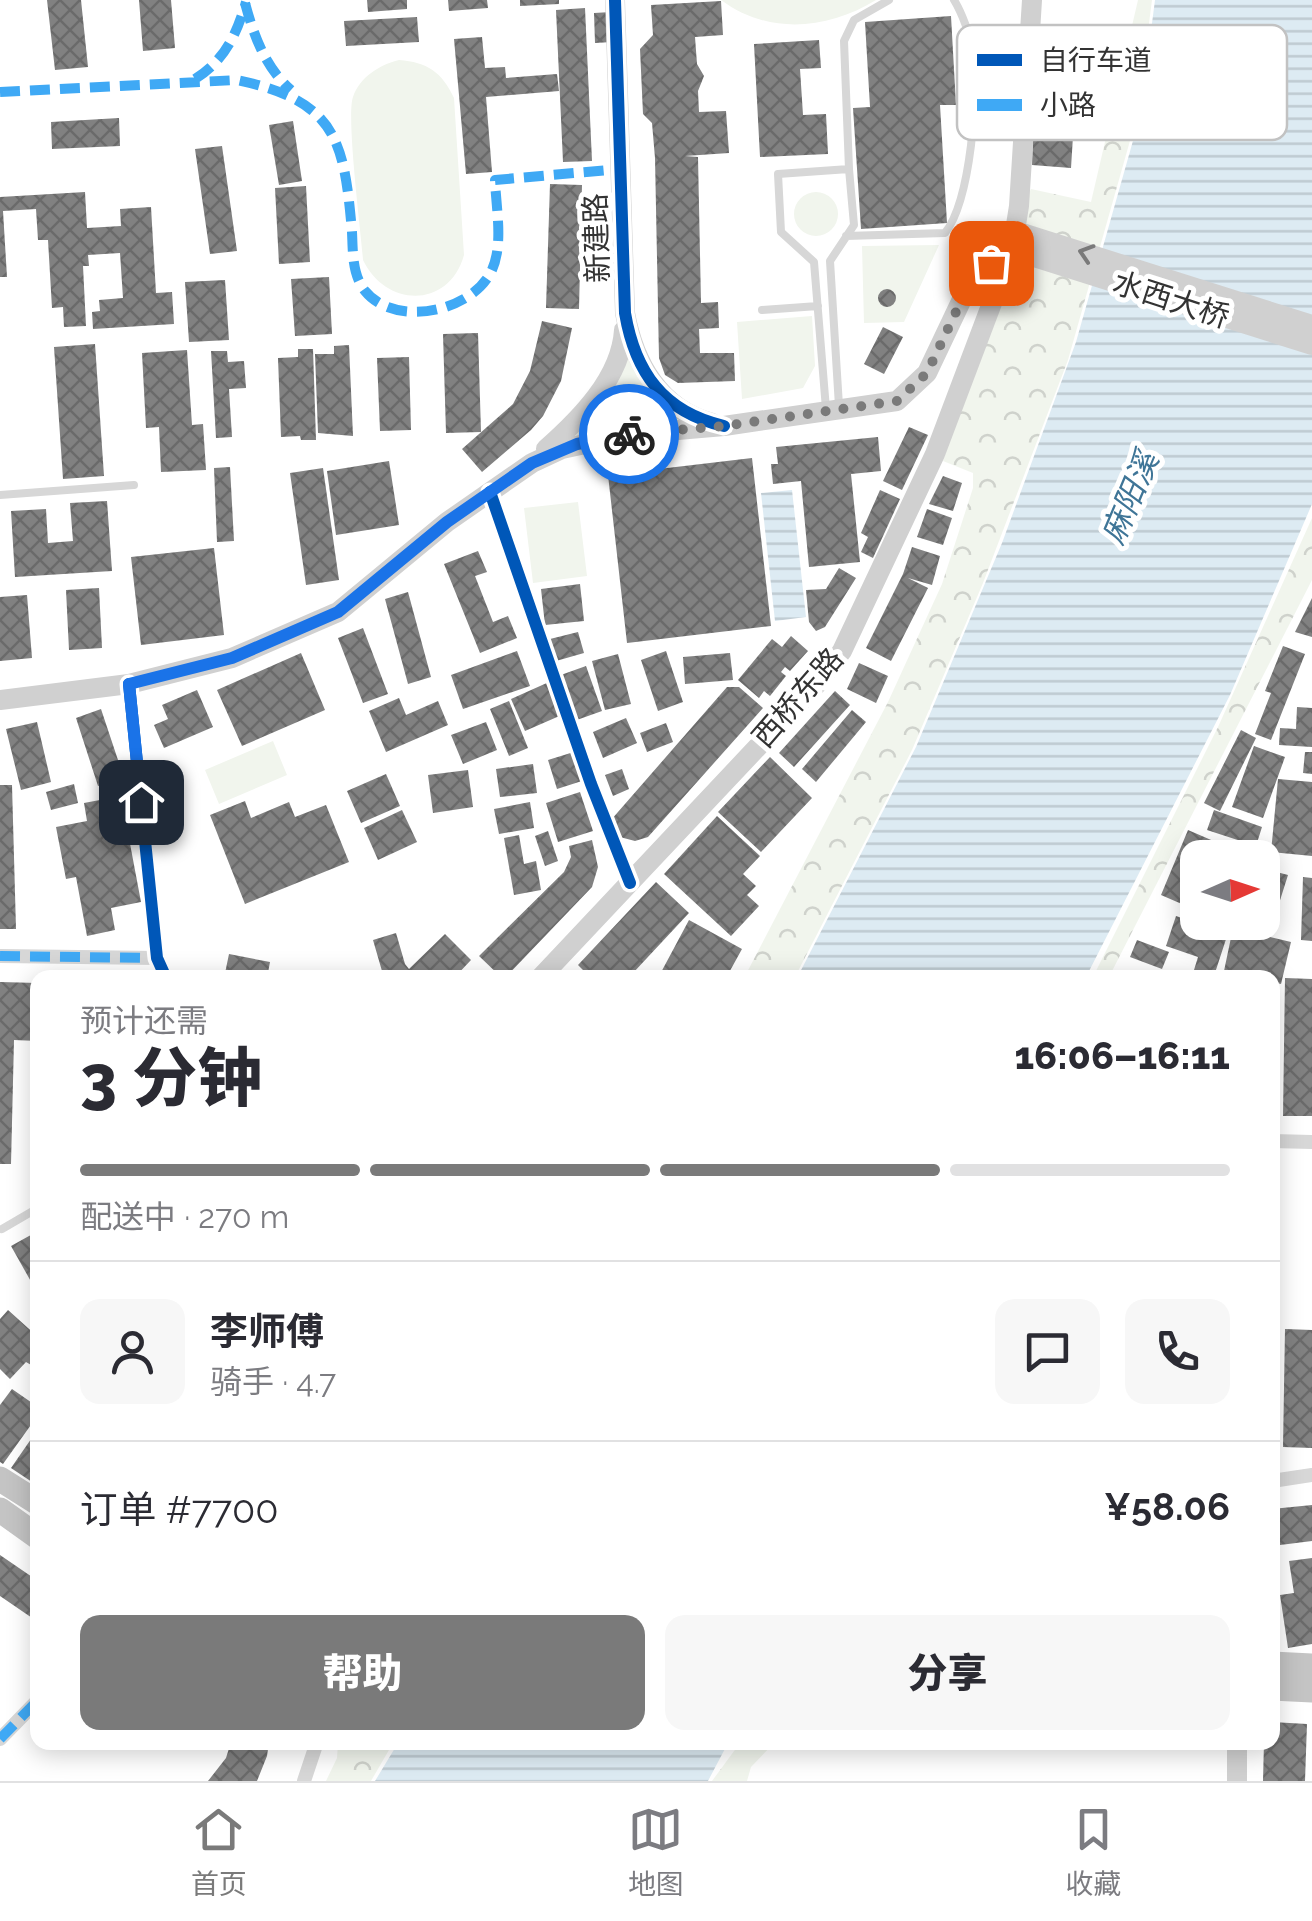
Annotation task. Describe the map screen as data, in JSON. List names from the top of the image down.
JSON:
{
  "streets": {
    "main road": ["新建路", "水西大桥", "西桥东路"]
  },
  "crossings": [
    ["水西大桥", "西桥东路"]
  ],
  "water": ["麻阳溪"],
  "legend": ["自行车道", "小路"],
  "north": "right",
  "page": {
    "heading": ["3 分钟", "预计还需", "16:06–16:11"],
    "panel": [
      "李师傅",
      "骑手 · 4.7",
      "订单 #7700",
      "¥58.06"
    ],
    "bar": "配送中 · 270 m",
    "buttons": ["帮助", "分享"],
    "tabs": ["首页", "地图", "收藏"]
  }
}
